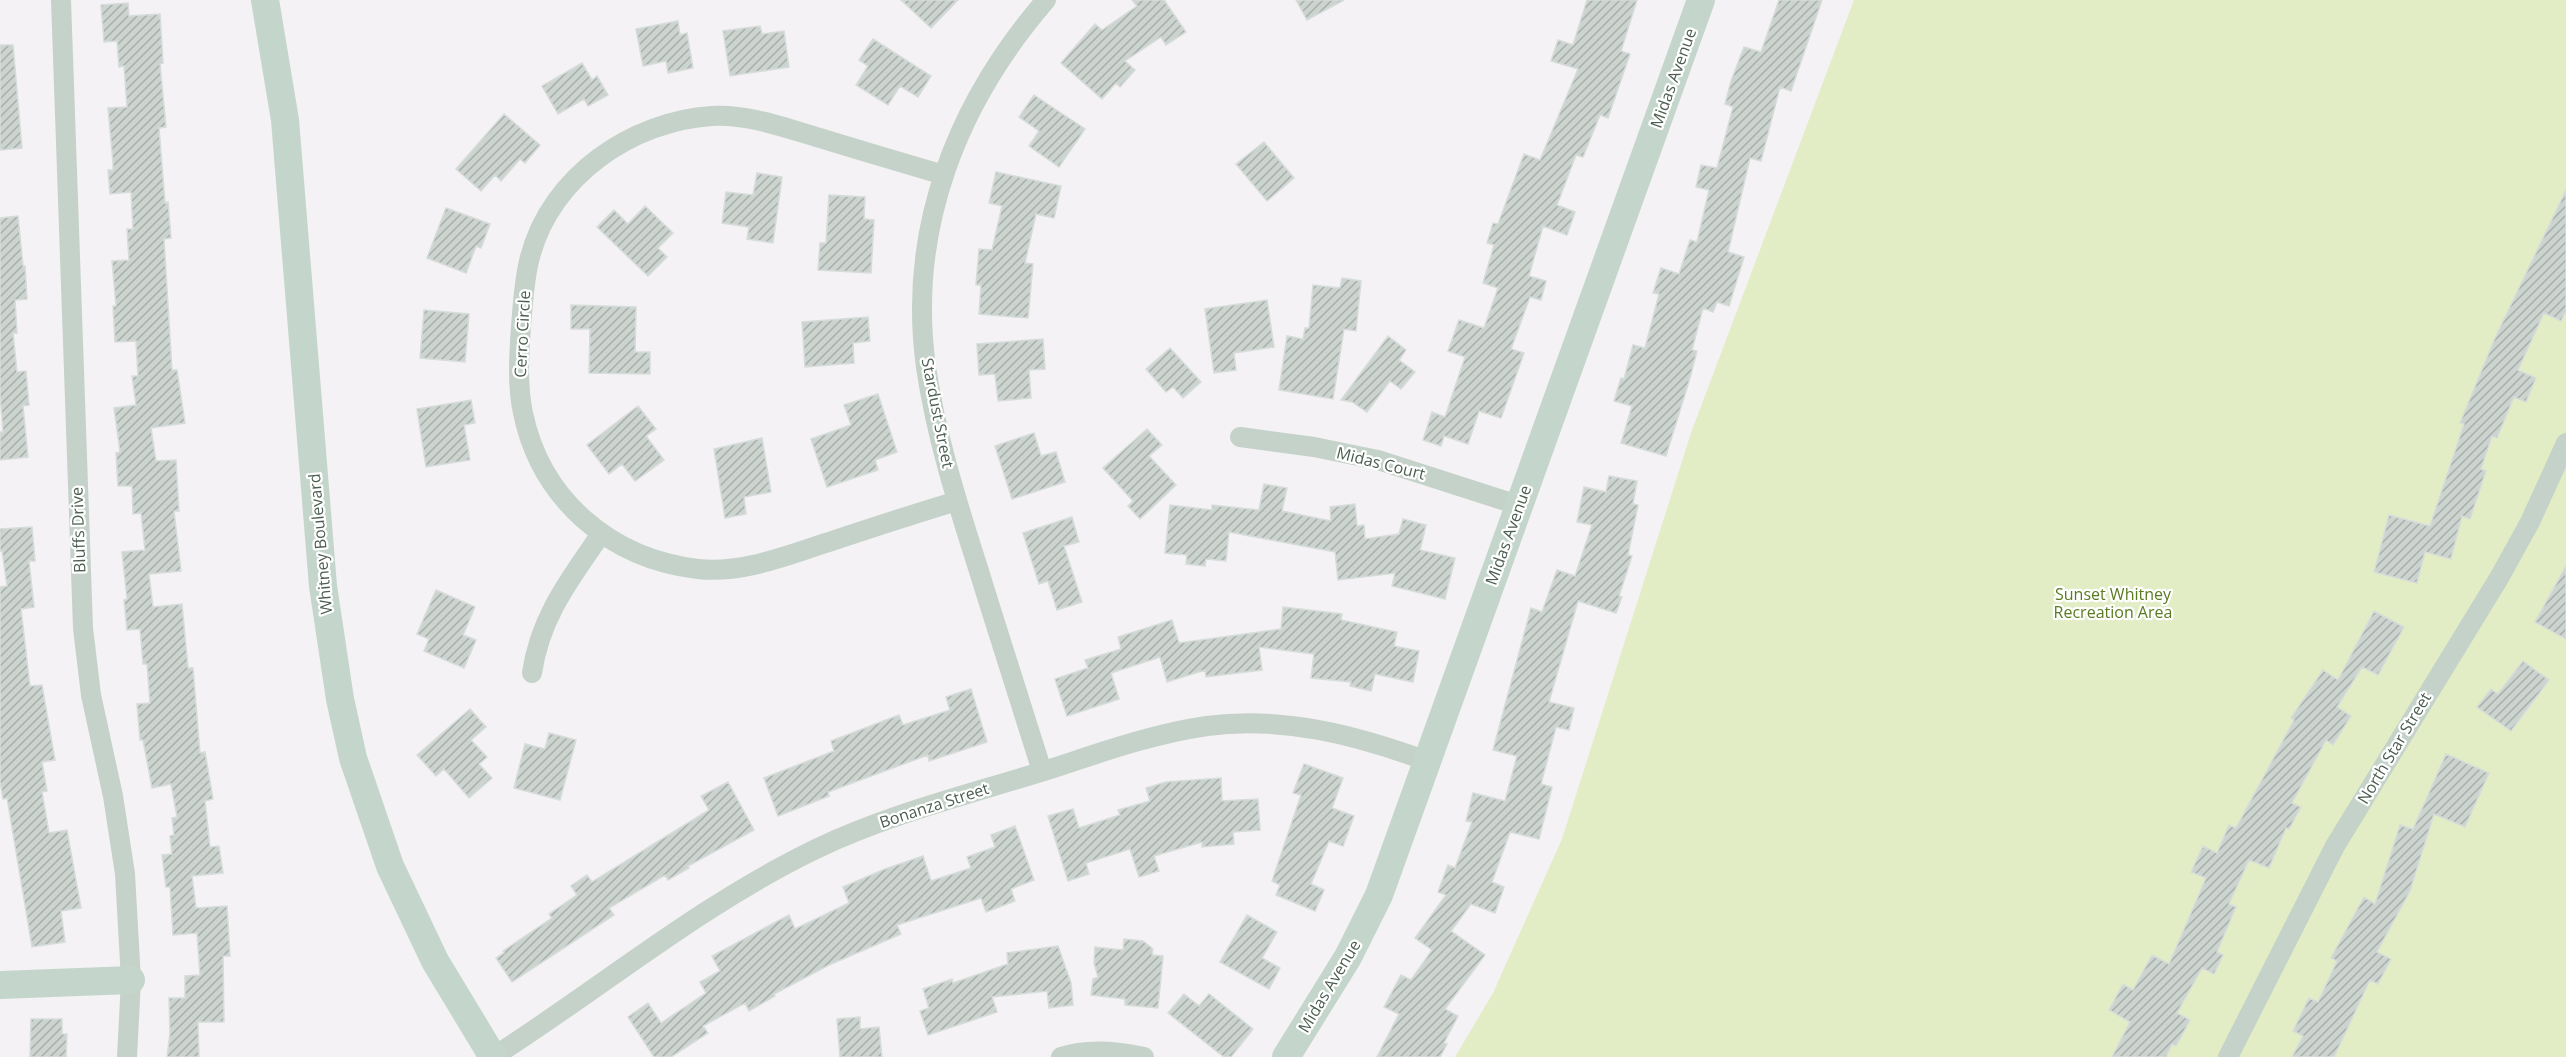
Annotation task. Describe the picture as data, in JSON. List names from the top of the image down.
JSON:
{
  "streets": {
    "street": [
      "Midas Avenue",
      "Cerro Circle",
      "Stardust Street",
      "Midas Court",
      "Bluffs Drive",
      "Whitney Boulevard",
      "North Star Street",
      "Bonanza Street"
    ]
  },
  "crossings": [
    ["Midas Avenue", "Midas Court"],
    ["Midas Avenue", "Bonanza Street"],
    ["Cerro Circle", "Stardust Street"],
    ["Stardust Street", "Bonanza Street"],
    ["Whitney Boulevard", "Bonanza Street"]
  ],
  "parks": ["Sunset Whitney Recreation Area"]
}
